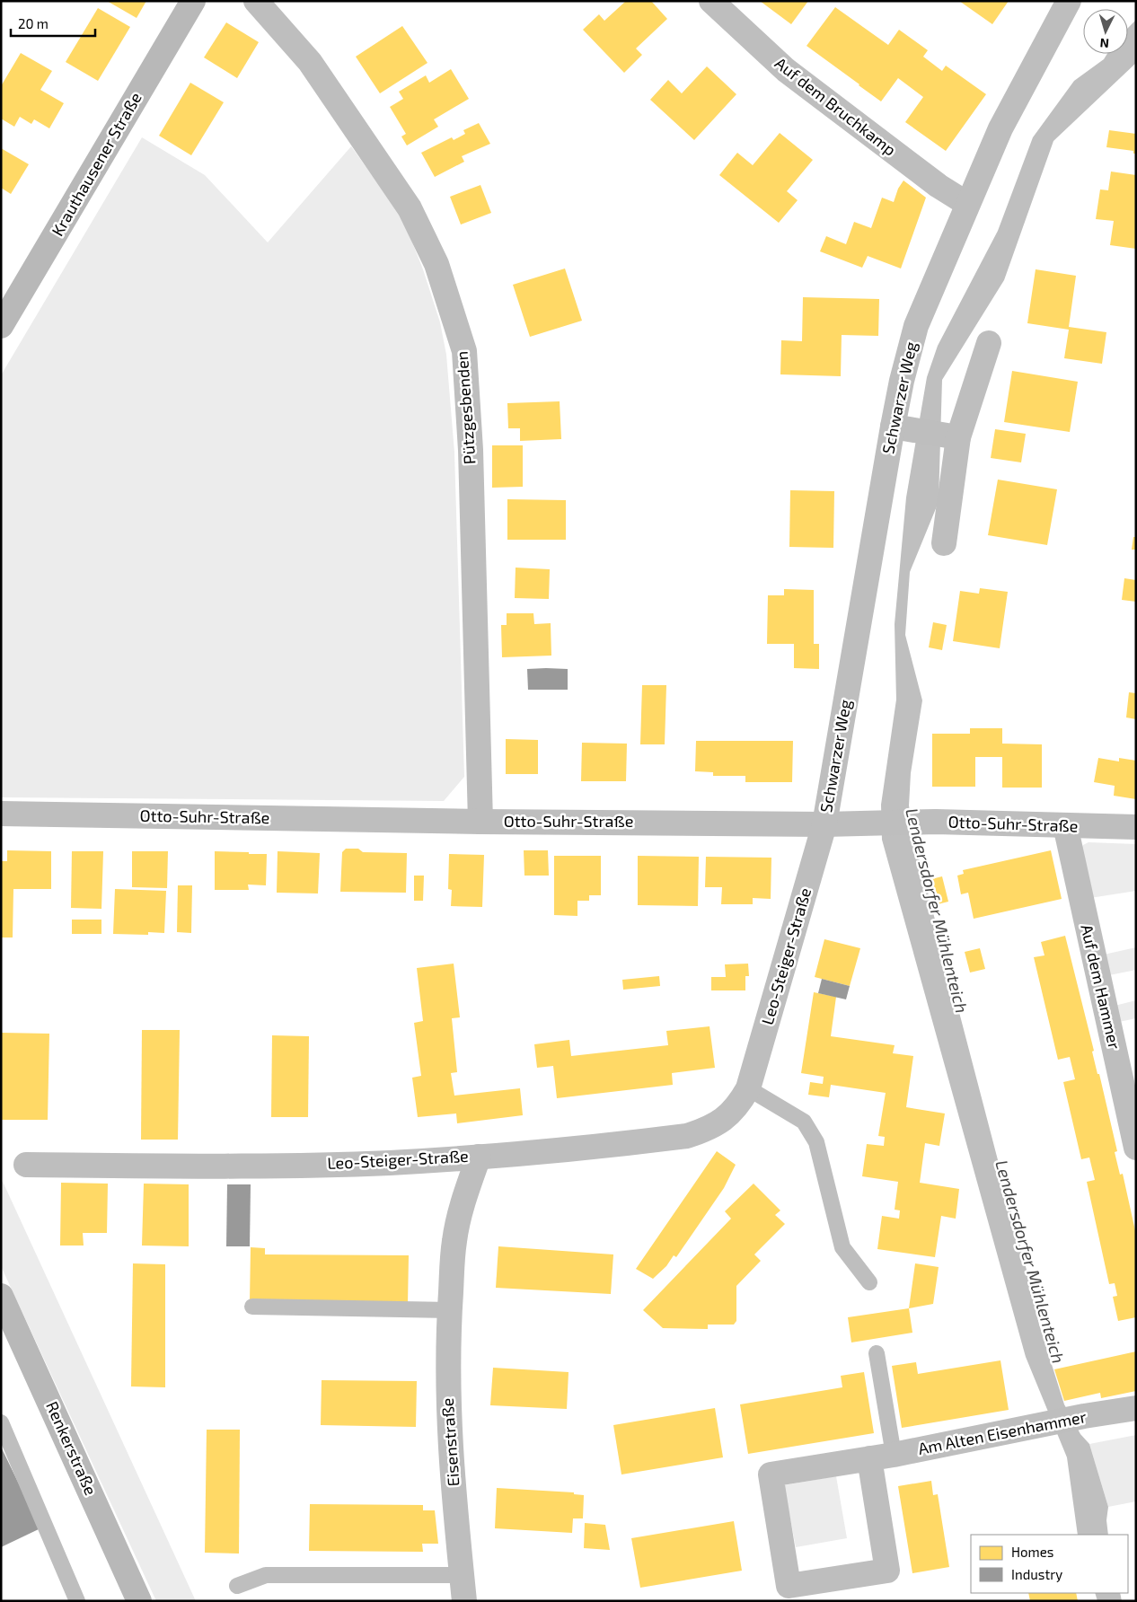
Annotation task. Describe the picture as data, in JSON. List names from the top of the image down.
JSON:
{
  "streets": {
    "street": [
      "Auf dem Bruchkamp",
      "Krauthausener Straße",
      "Schwarzer Weg",
      "Pützgesbenden",
      "Otto-Suhr-Straße",
      "Leo-Steiger-Straße",
      "Auf dem Hammer",
      "Am Alten Eisenhammer",
      "Eisenstraße",
      "Renkerstraße"
    ]
  },
  "crossings": [
    ["Auf dem Bruchkamp", "Schwarzer Weg"],
    ["Schwarzer Weg", "Otto-Suhr-Straße"],
    ["Schwarzer Weg", "Leo-Steiger-Straße"],
    ["Pützgesbenden", "Otto-Suhr-Straße"],
    ["Otto-Suhr-Straße", "Leo-Steiger-Straße"],
    ["Otto-Suhr-Straße", "Auf dem Hammer"],
    ["Leo-Steiger-Straße", "Eisenstraße"]
  ],
  "water": ["Lendersdorfer Mühlenteich"],
  "legend": ["Homes", "Industry"],
  "scale_bar": "20 m",
  "north": "bottom"
}
